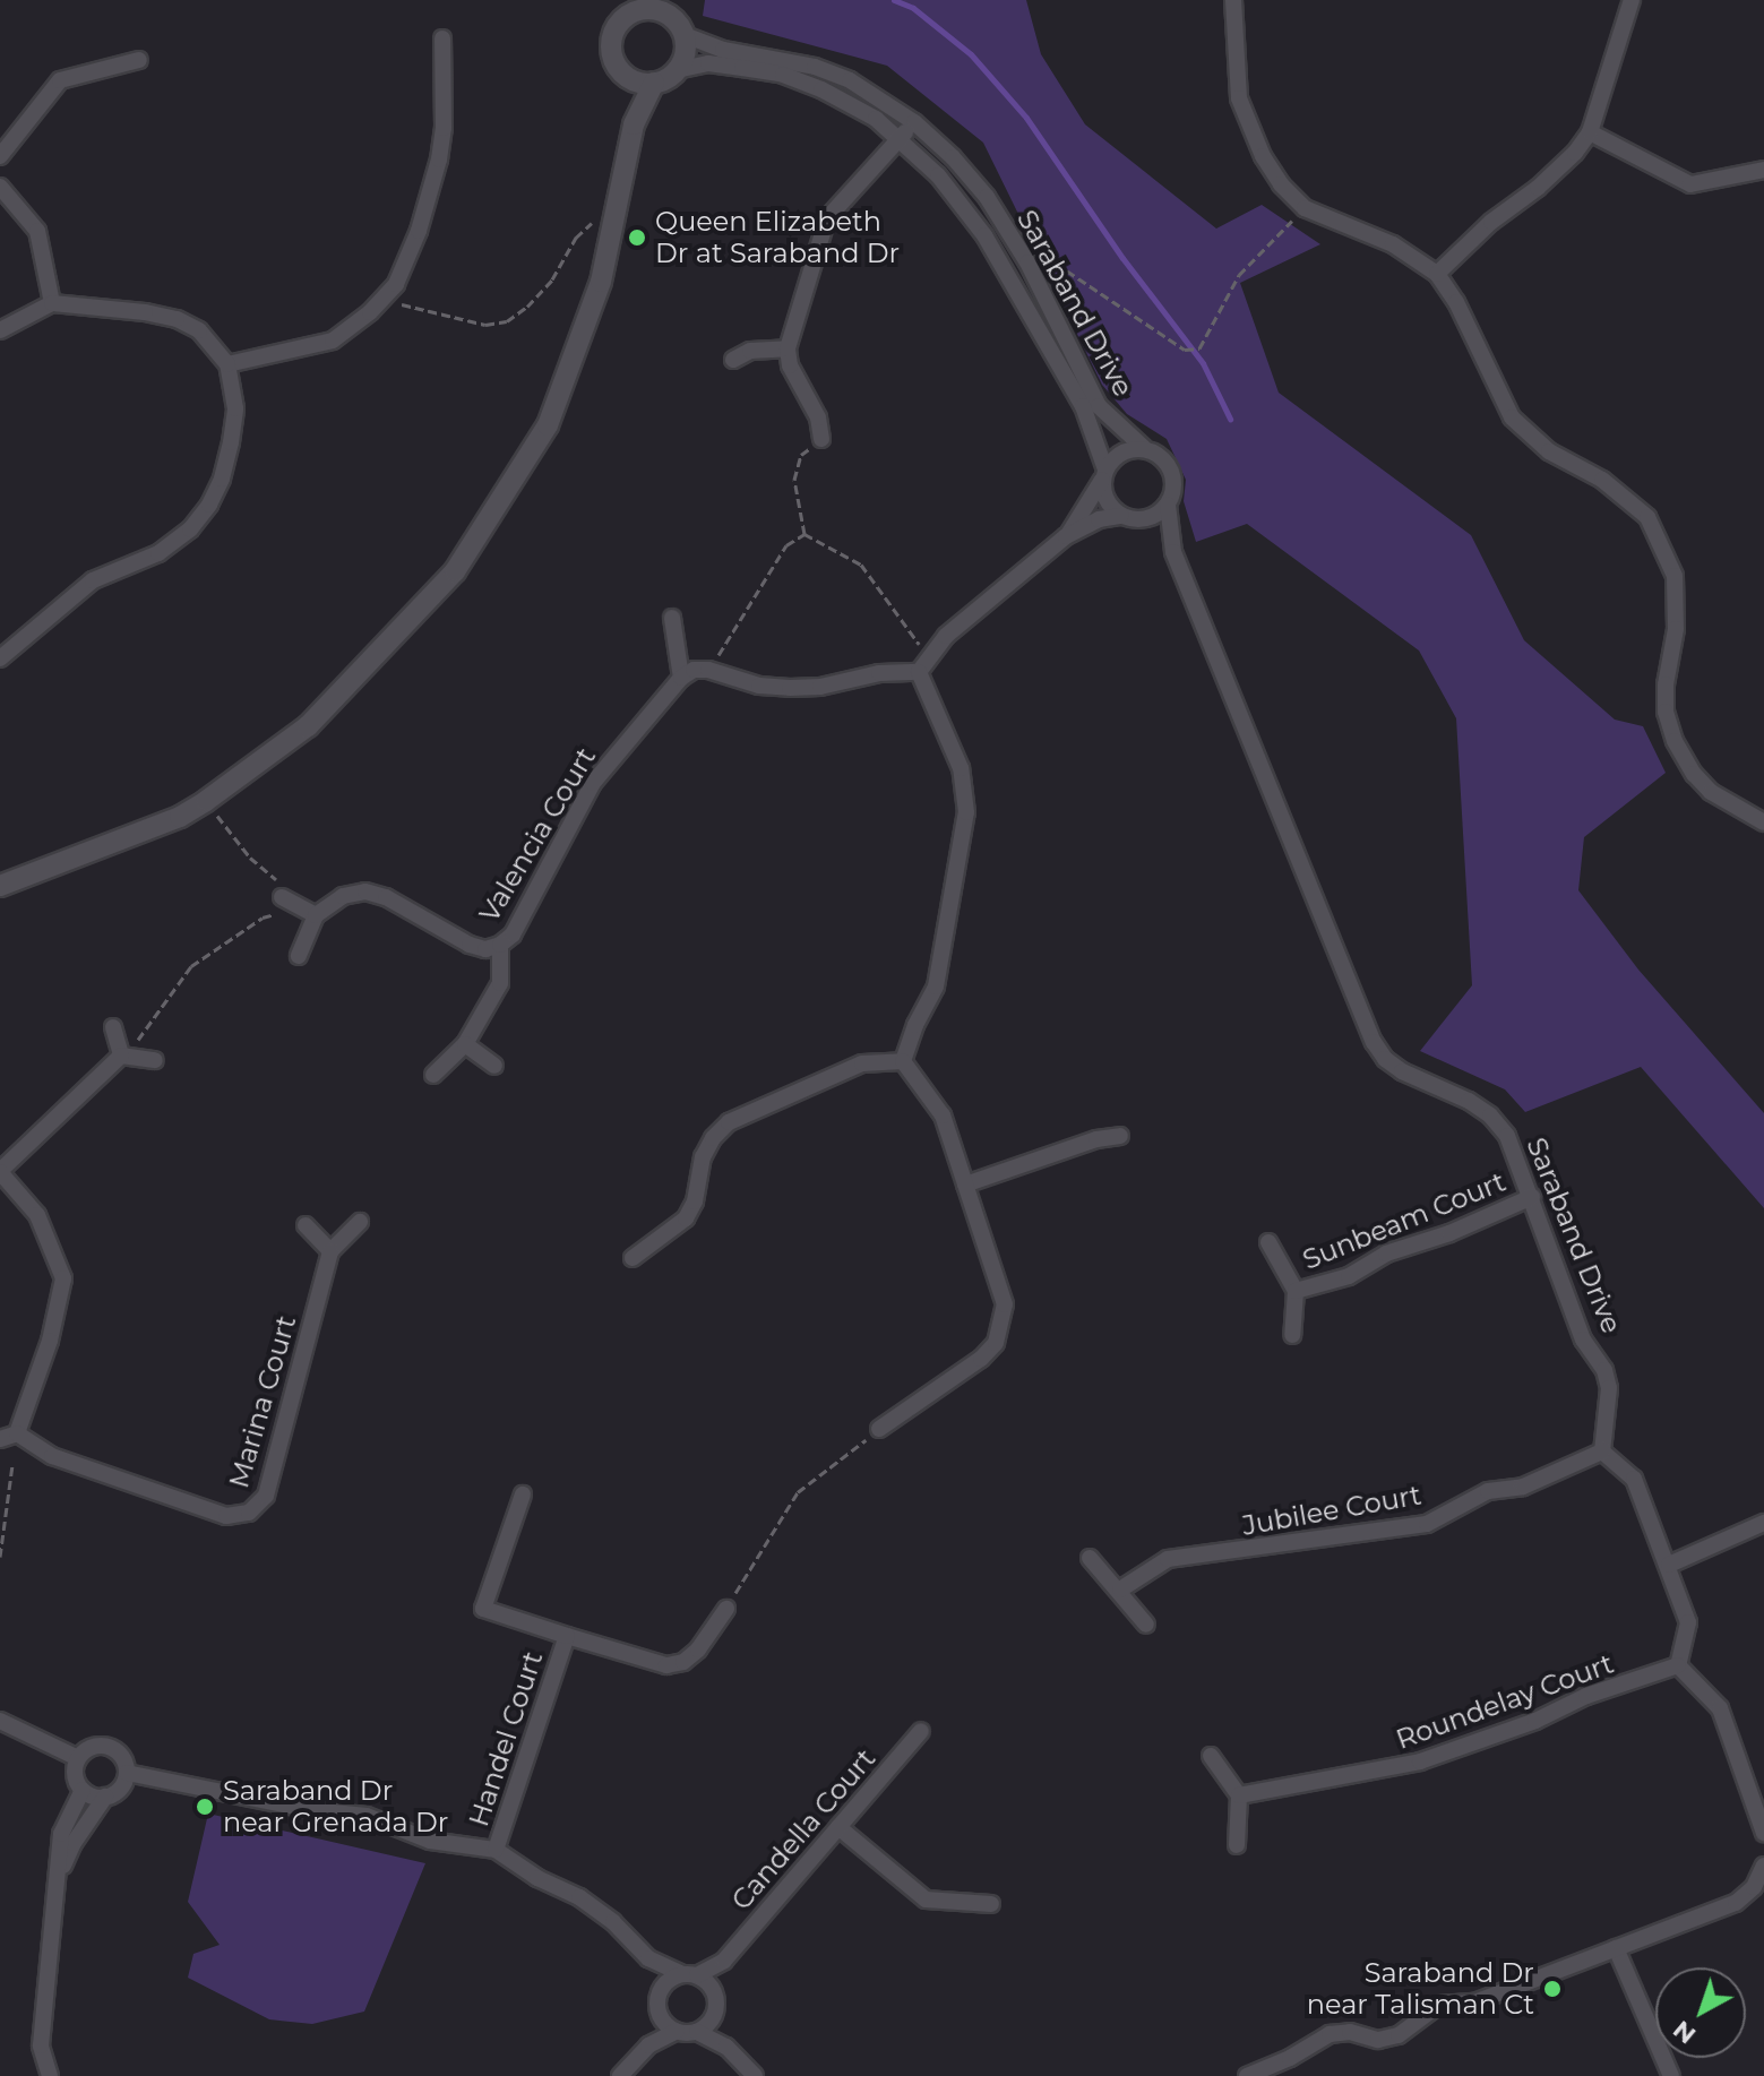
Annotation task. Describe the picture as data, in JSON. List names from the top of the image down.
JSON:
{
  "streets": {
    "street": [
      "Saraband Drive",
      "Valencia Court",
      "Sunbeam Court",
      "Marina Court",
      "Jubilee Court",
      "Roundelay Court",
      "Handel Court",
      "Candella Court"
    ]
  },
  "crossings": [
    ["Saraband Drive", "Sunbeam Court"],
    ["Saraband Drive", "Jubilee Court"]
  ],
  "places": ["Queen Elizabeth Dr at Saraband Dr", "Saraband Dr near Grenada Dr", "Saraband Dr near Talisman Ct"],
  "north": "bottom left"
}
